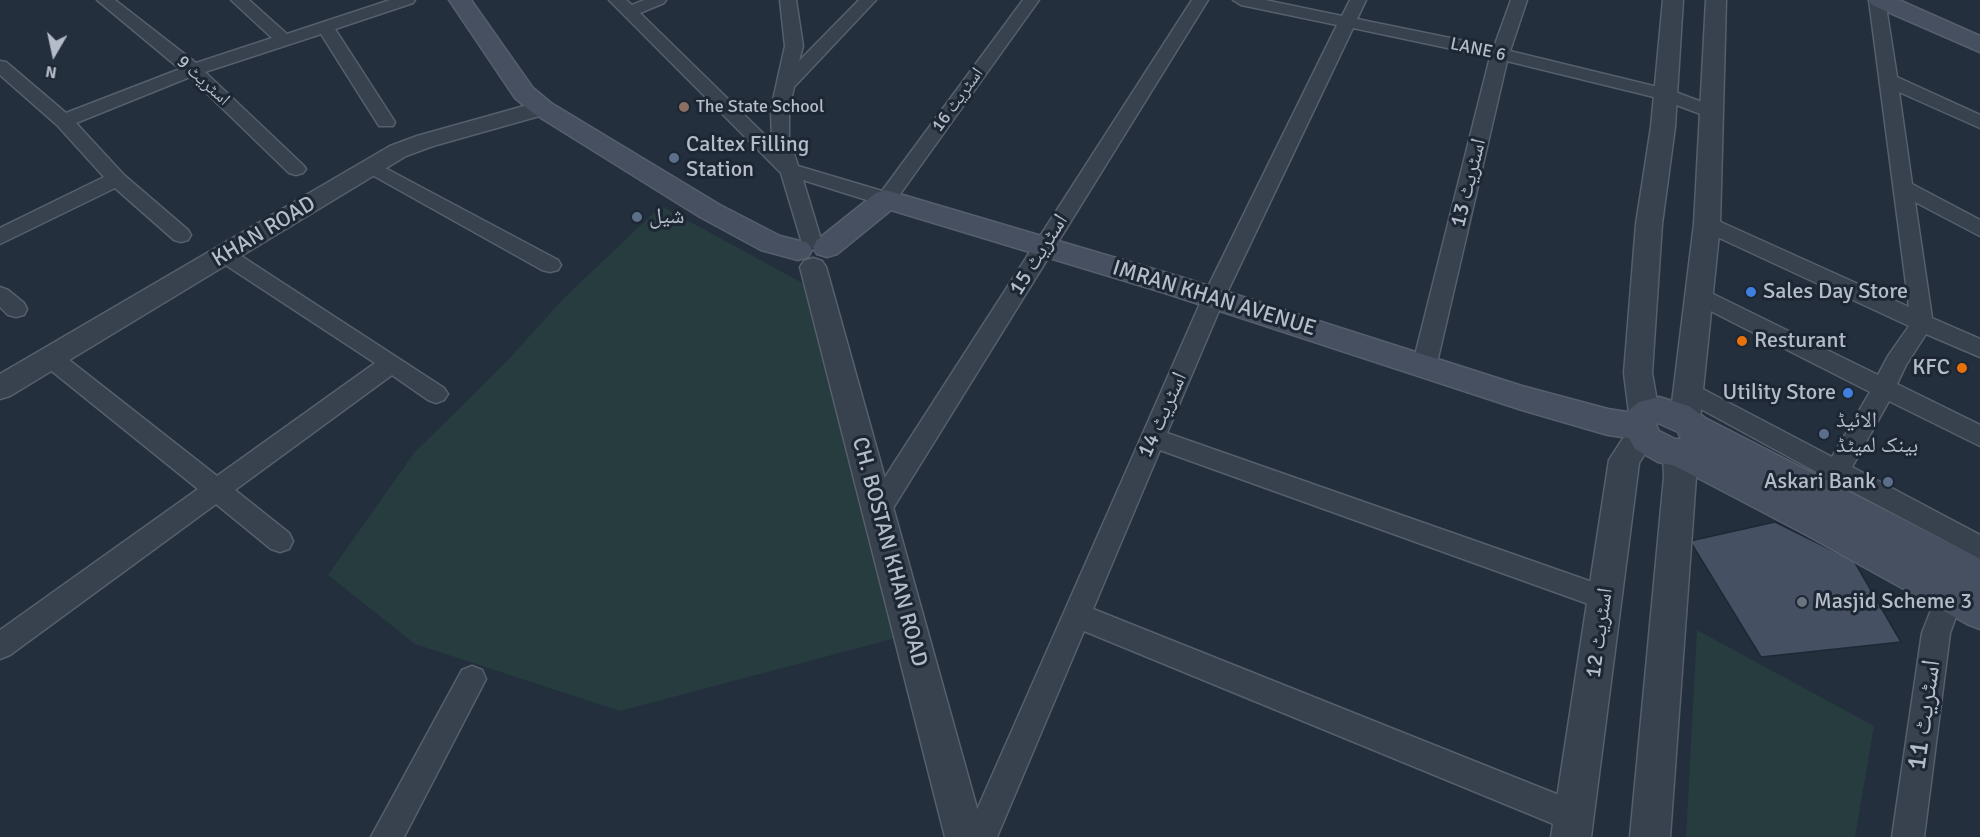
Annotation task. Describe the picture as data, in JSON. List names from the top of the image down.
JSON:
{
  "streets": {
    "main road": ["IMRAN KHAN AVENUE"],
    "street": [
      "LANE 6",
      "اسٹریٹ 9",
      "اسٹریٹ 16",
      "اسٹریٹ 13",
      "KHAN ROAD",
      "اسٹریٹ 15",
      "اسٹریٹ 14",
      "CH. BOSTAN KHAN ROAD",
      "اسٹریٹ 12",
      "اسٹریٹ 11"
    ]
  },
  "crossings": [
    ["LANE 6", "اسٹریٹ 13"],
    ["LANE 6", "اسٹریٹ 14"],
    ["اسٹریٹ 16", "IMRAN KHAN AVENUE"],
    ["اسٹریٹ 13", "IMRAN KHAN AVENUE"],
    ["اسٹریٹ 15", "IMRAN KHAN AVENUE"],
    ["اسٹریٹ 15", "CH. BOSTAN KHAN ROAD"],
    ["IMRAN KHAN AVENUE", "اسٹریٹ 14"],
    ["IMRAN KHAN AVENUE", "اسٹریٹ 12"],
    ["اسٹریٹ 14", "CH. BOSTAN KHAN ROAD"]
  ],
  "places": [
    "The State School",
    "Caltex Filling Station",
    "شیل",
    "Sales Day Store",
    "Resturant",
    "KFC",
    "Utility Store",
    "الائیڈ بینک لمیٹڈ",
    "Askari Bank",
    "Masjid Scheme 3"
  ],
  "north": "bottom"
}
